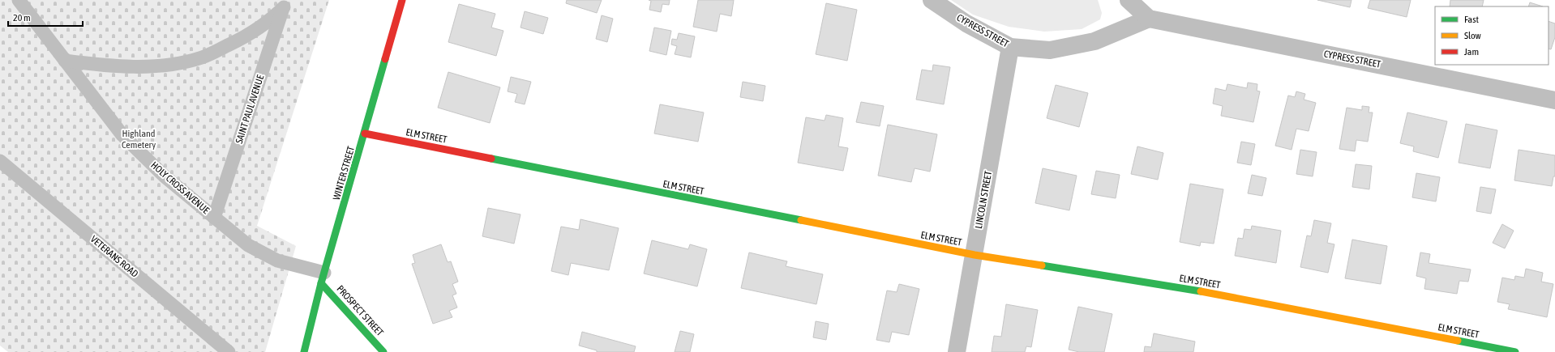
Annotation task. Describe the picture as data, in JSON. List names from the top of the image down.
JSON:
{
  "streets": {
    "street": [
      "CYPRESS STREET",
      "ELM STREET",
      "WINTER STREET",
      "LINCOLN STREET",
      "PROSPECT STREET"
    ],
    "lane": ["SAINT PAUL AVENUE", "HOLY CROSS AVENUE", "VETERANS ROAD"]
  },
  "crossings": [
    ["CYPRESS STREET", "LINCOLN STREET"],
    ["SAINT PAUL AVENUE", "HOLY CROSS AVENUE"],
    ["ELM STREET", "WINTER STREET"],
    ["ELM STREET", "LINCOLN STREET"],
    ["WINTER STREET", "HOLY CROSS AVENUE"],
    ["WINTER STREET", "PROSPECT STREET"],
    ["HOLY CROSS AVENUE", "PROSPECT STREET"]
  ],
  "parks": ["Highland Cemetery"],
  "legend": ["Fast", "Slow", "Jam"],
  "scale_bar": "20 m"
}
